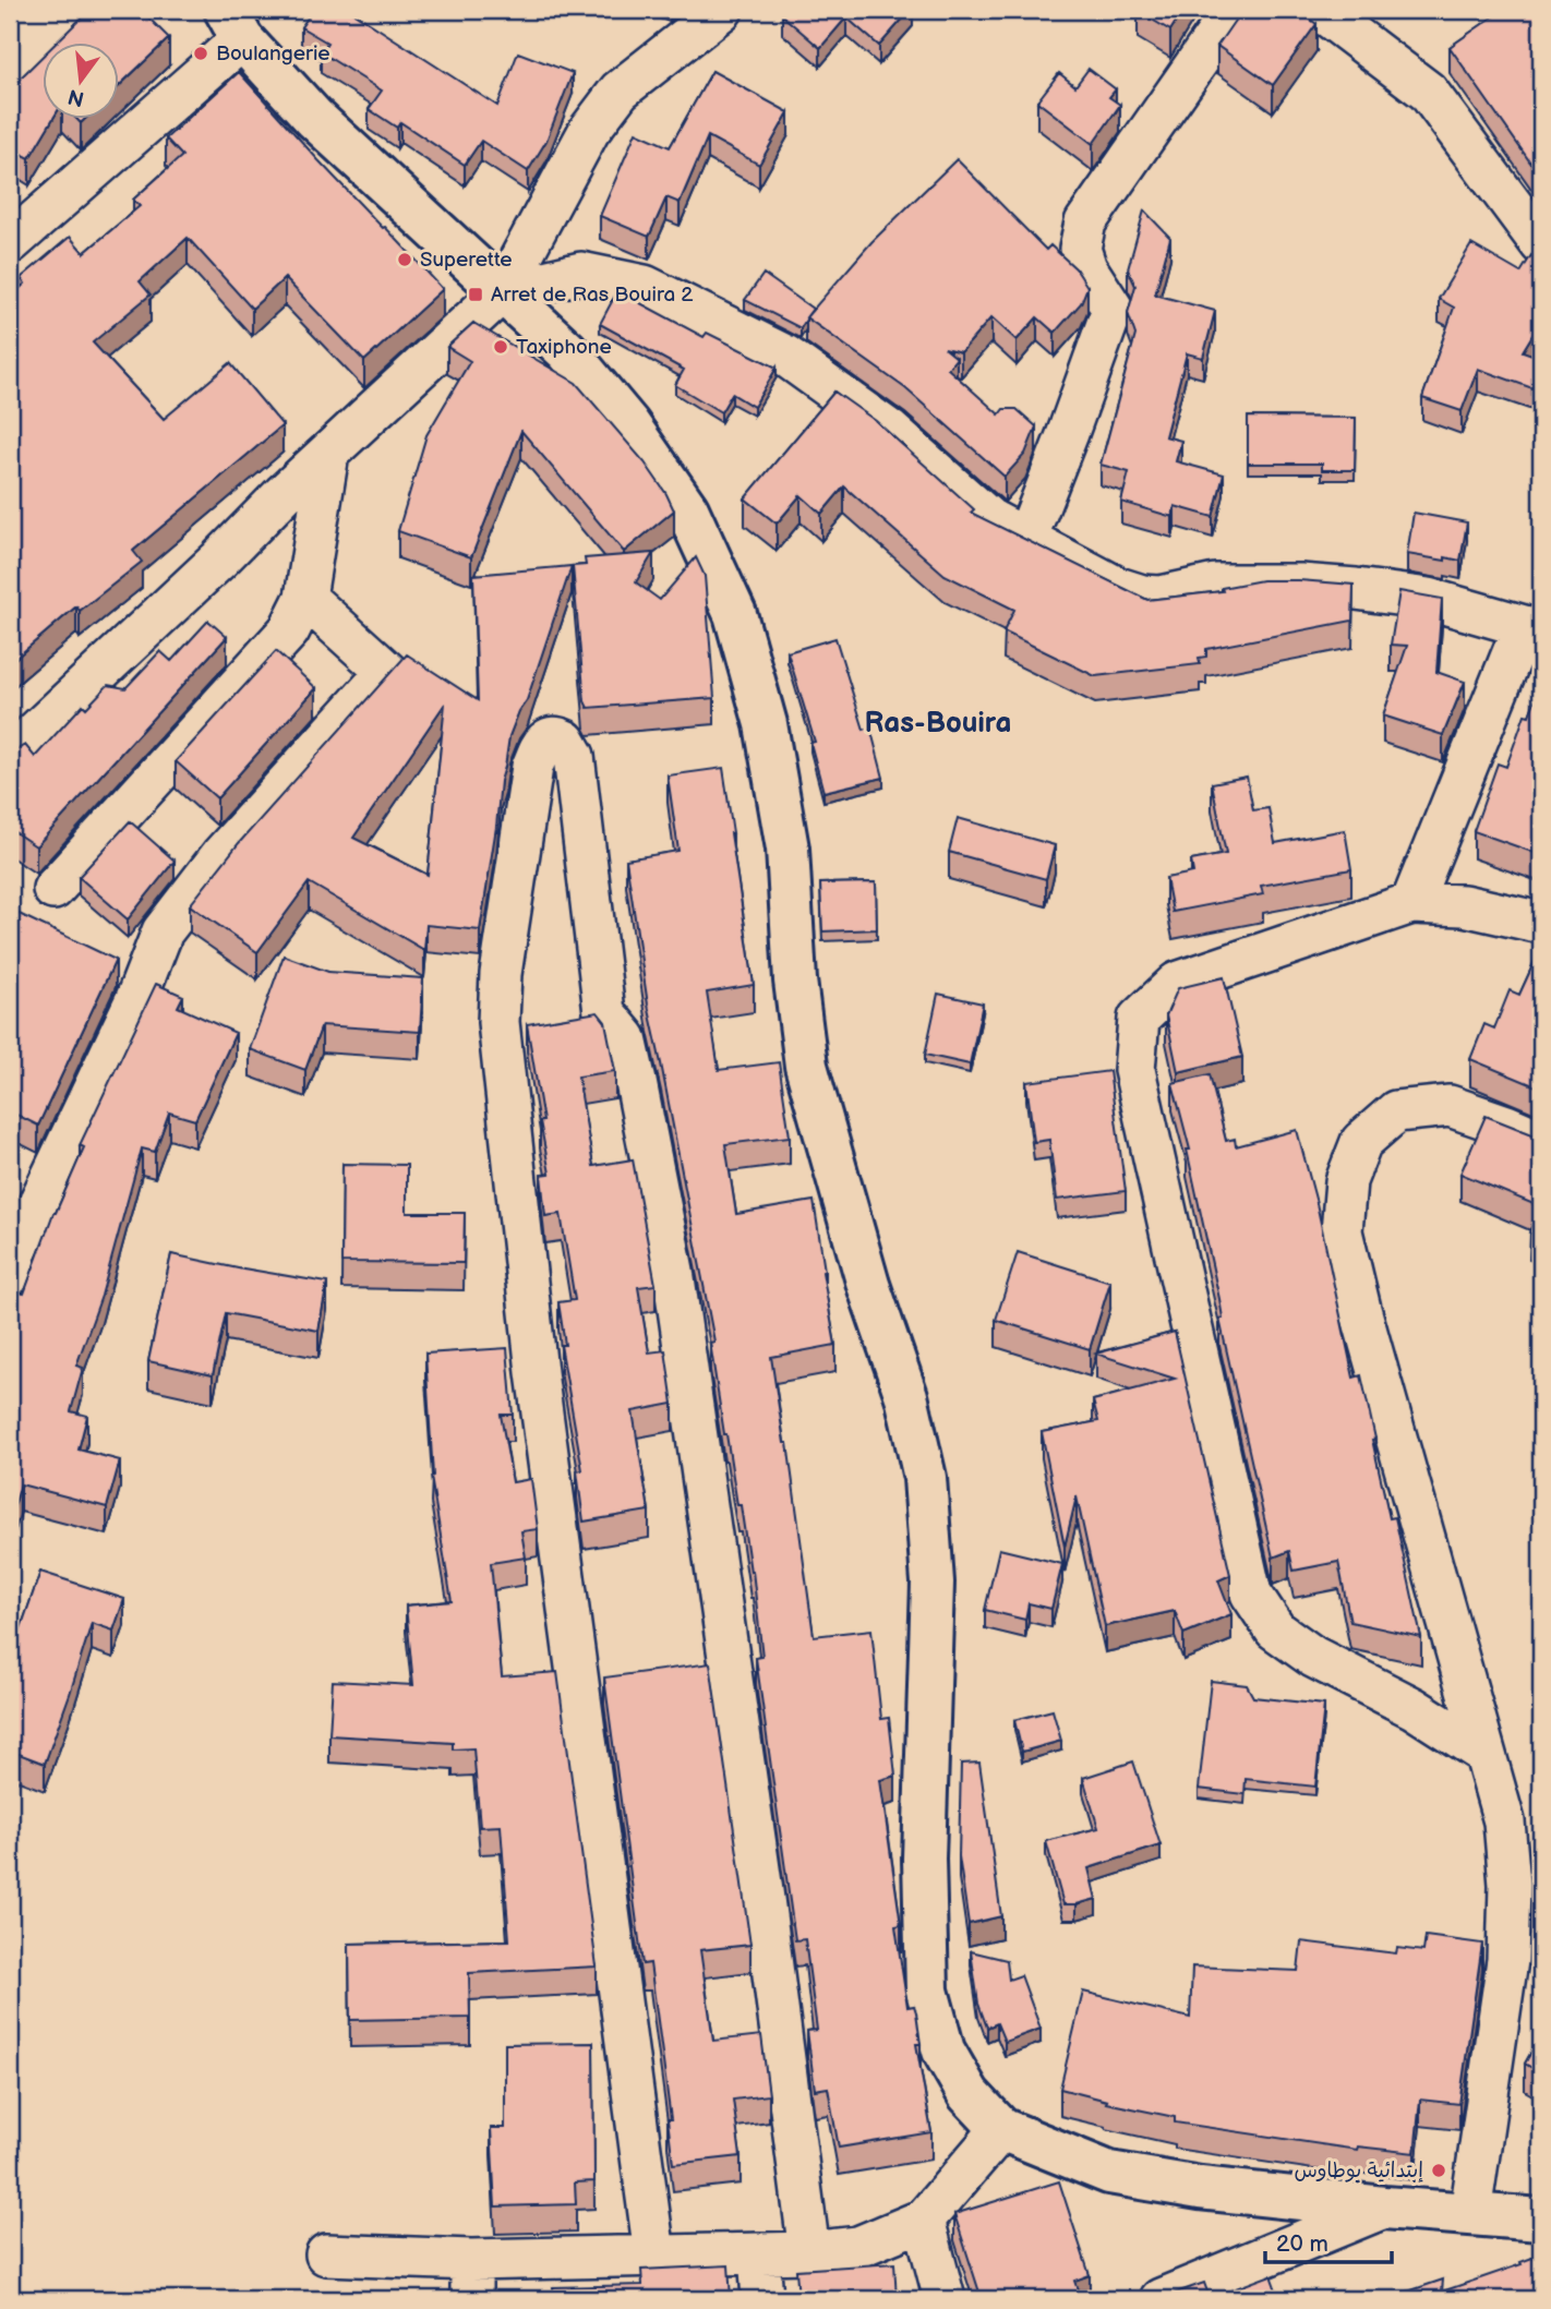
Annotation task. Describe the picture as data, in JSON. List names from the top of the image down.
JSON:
{
  "districts": ["Ras-Bouira"],
  "places": {
    "other": [
      "Boulangerie",
      "Superette",
      "Taxiphone",
      "إبتدائية بوطاوس"
    ],
    "transit": ["Arret de Ras Bouira 2"]
  },
  "scale_bar": "20 m",
  "north": "bottom"
}
